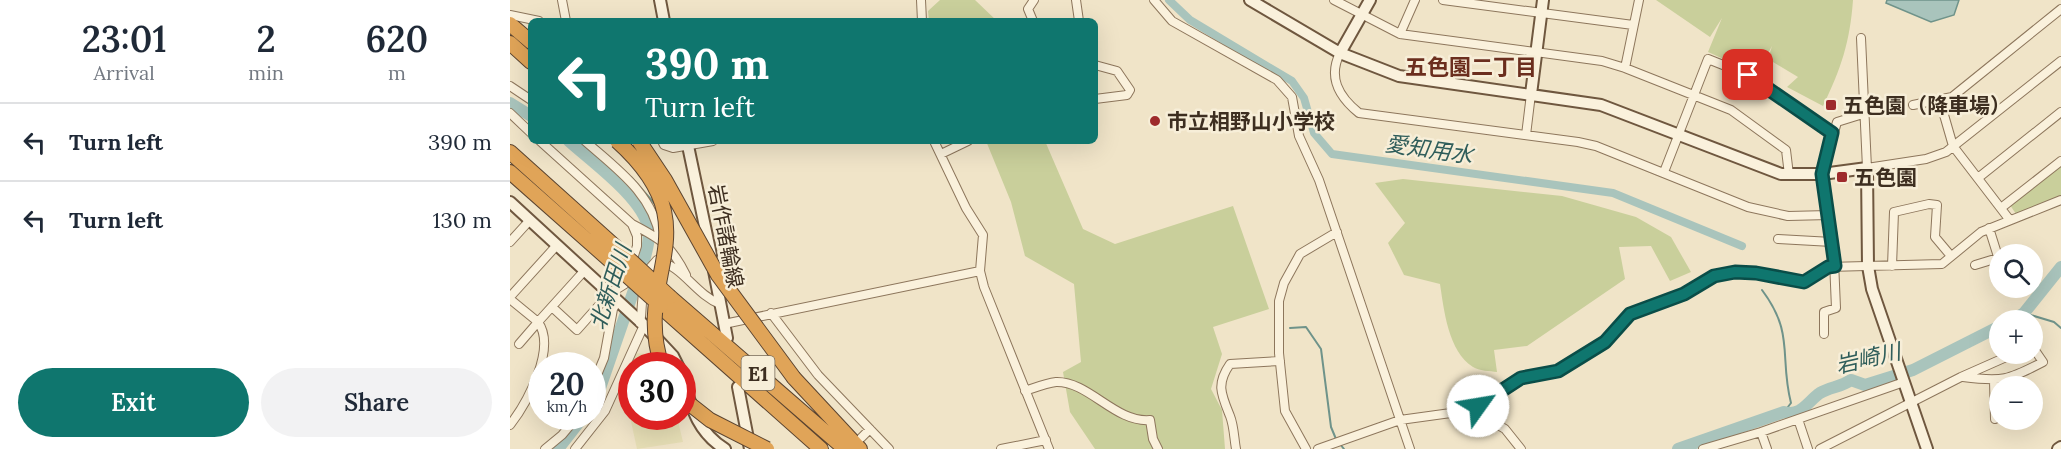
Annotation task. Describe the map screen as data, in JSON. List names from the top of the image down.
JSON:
{
  "streets": {
    "highway": ["E1"],
    "street": ["岩作諸輪線"]
  },
  "districts": ["五色園二丁目"],
  "water": ["愛知用水", "北新田川", "岩崎川"],
  "places": {
    "transit": ["五色園（降車場）", "五色園"],
    "other": ["市立相野山小学校"]
  },
  "page": {
    "eta": [
      "23:01",
      "Arrival",
      "2",
      "min",
      "620",
      "m"
    ],
    "turn": ["390 m", "Turn left"],
    "list": [
      {
        "name": "Turn left",
        "value": "390 m"
      },
      {
        "name": "Turn left",
        "value": "130 m"
      }
    ],
    "map_buttons": ["+", "−"],
    "speed": "20 km/h",
    "limit": "30",
    "buttons": ["Exit", "Share"]
  }
}
